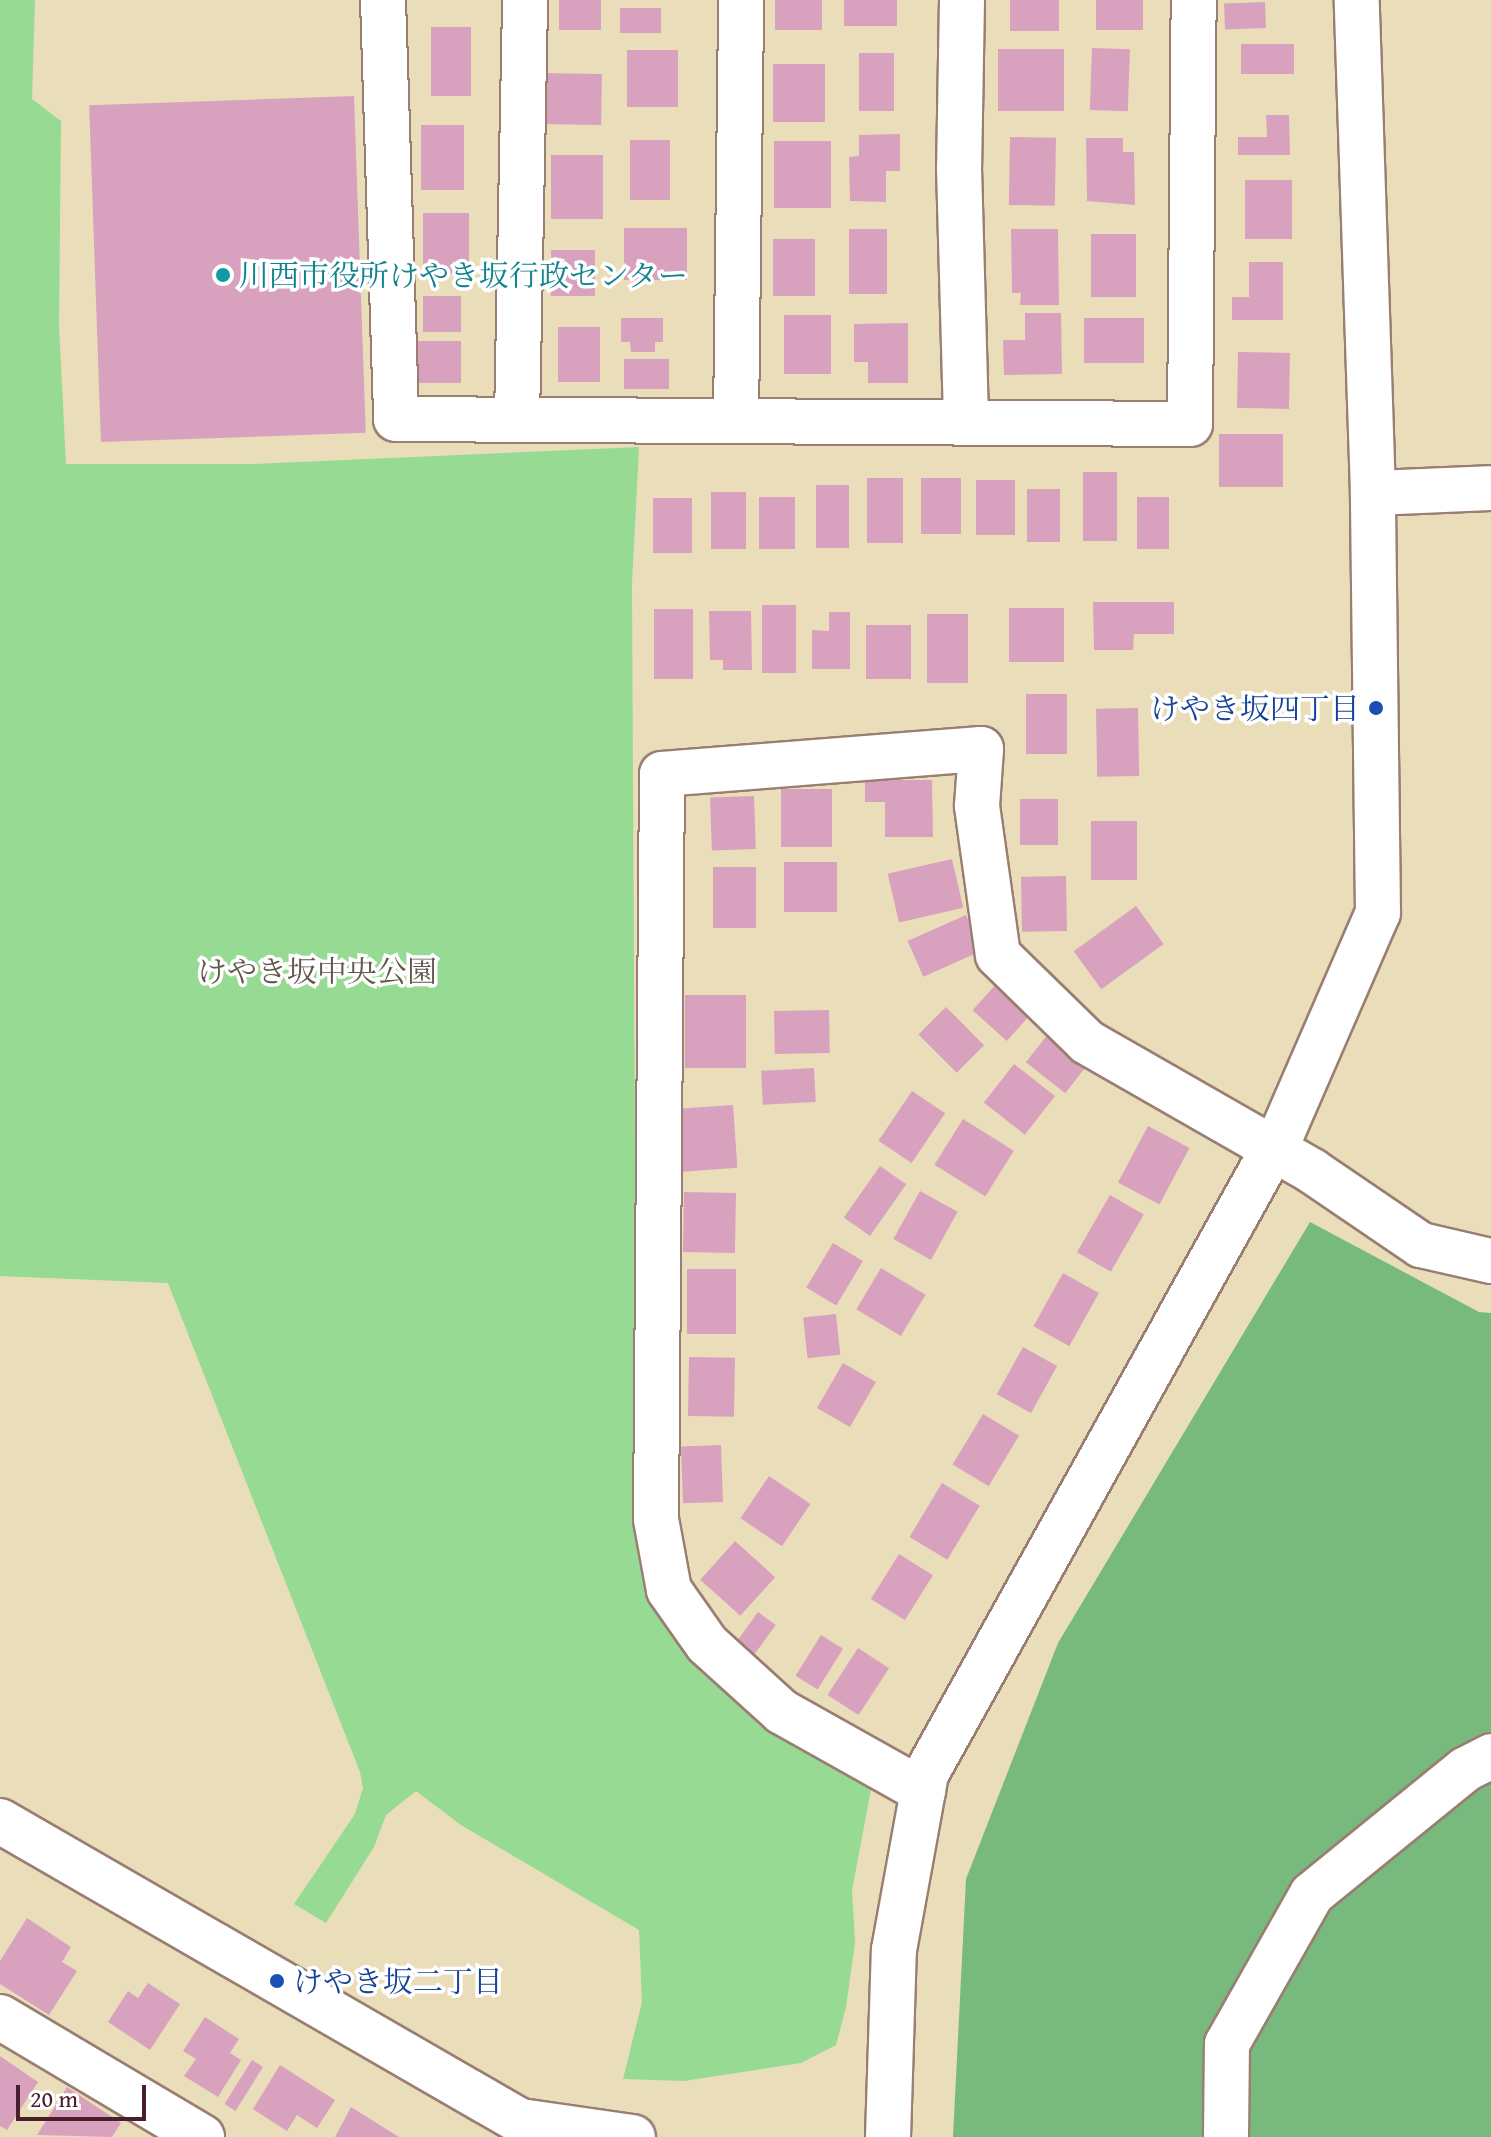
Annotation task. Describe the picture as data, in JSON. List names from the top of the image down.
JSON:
{
  "parks": ["けやき坂中央公園"],
  "places": ["川西市役所けやき坂行政センター", "けやき坂四丁目", "けやき坂二丁目"],
  "scale_bar": "20 m"
}
